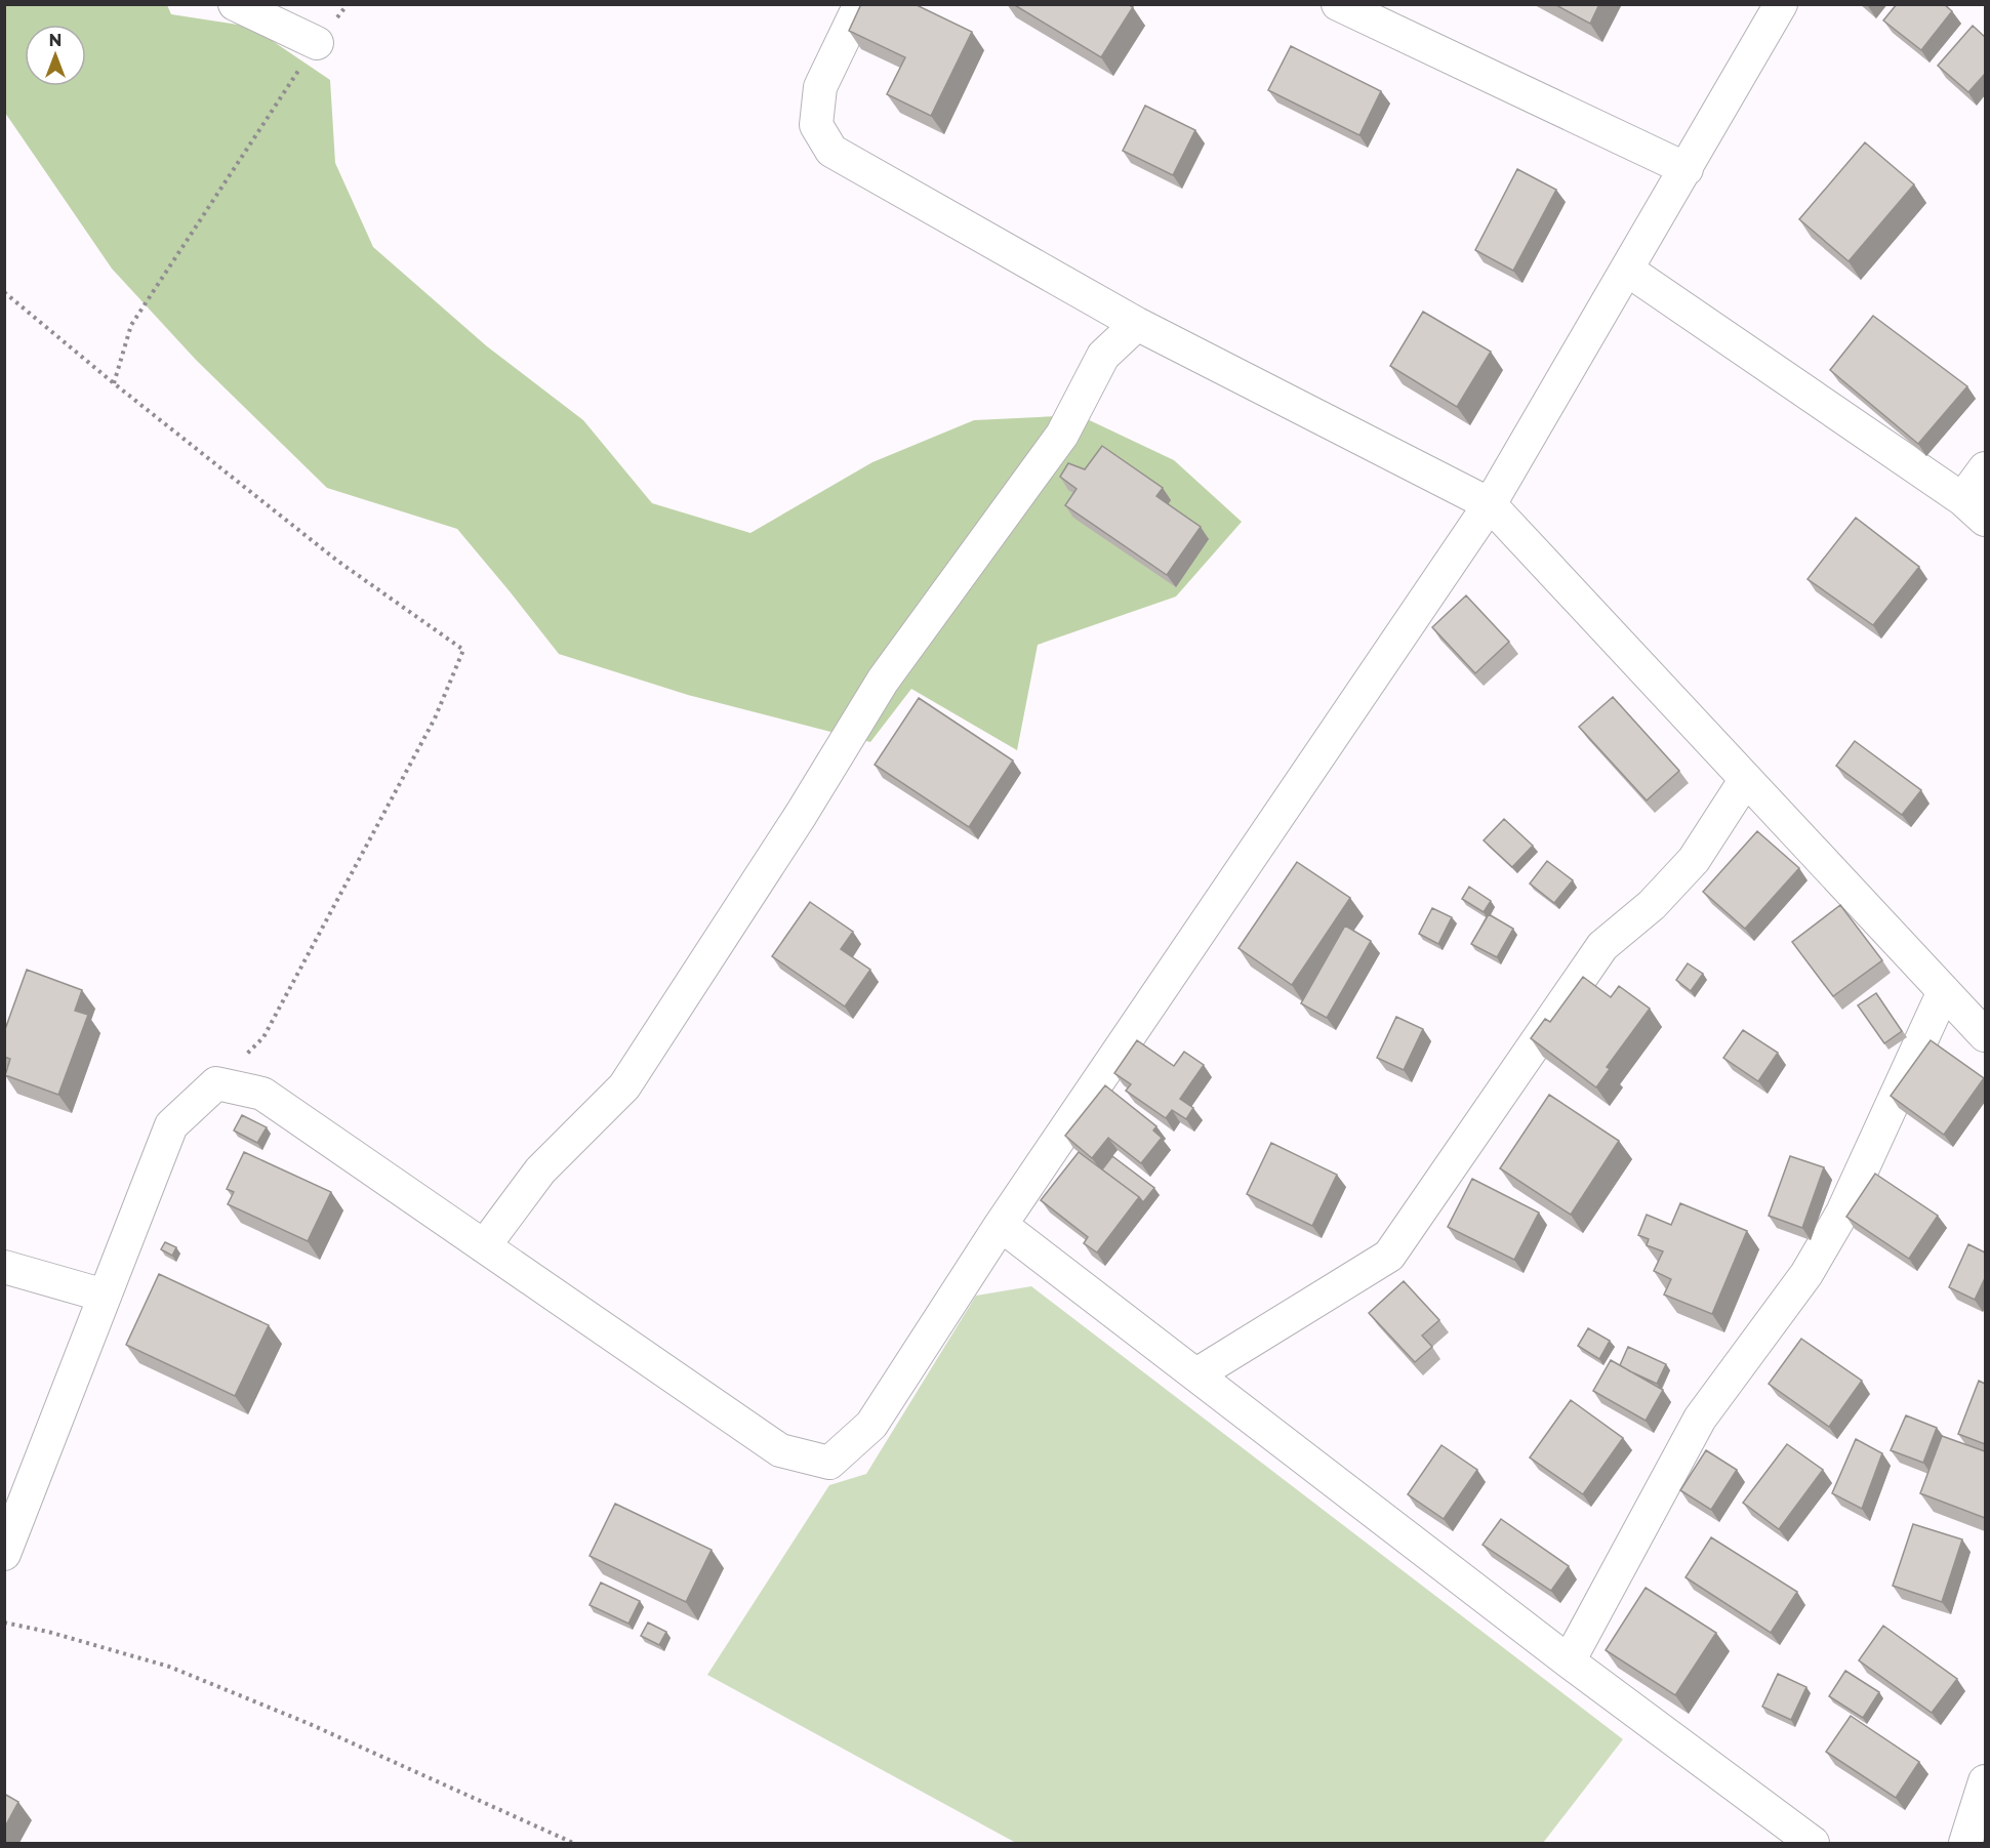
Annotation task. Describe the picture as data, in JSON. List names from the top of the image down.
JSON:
{
  "north": "top"
}
